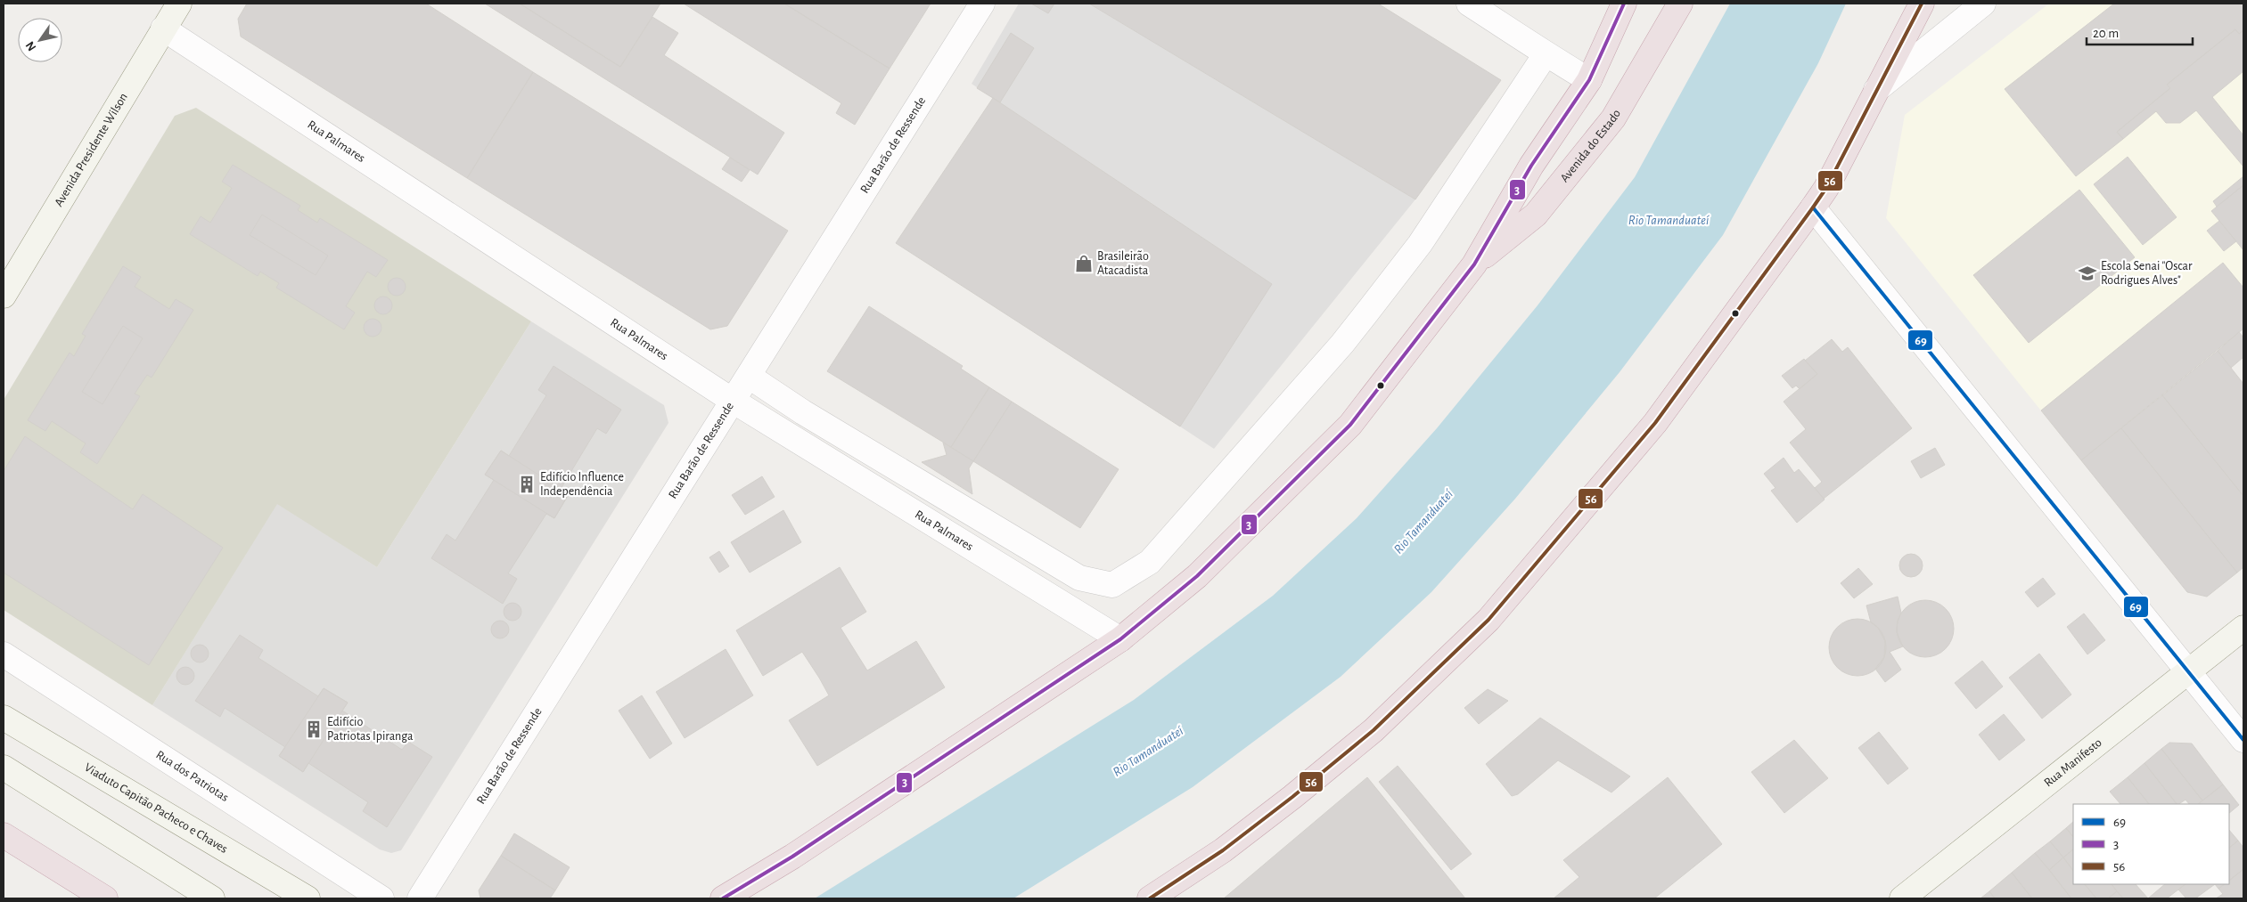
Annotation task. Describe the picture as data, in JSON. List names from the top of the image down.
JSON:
{
  "streets": {
    "highway": ["Avenida do Estado"],
    "main road": ["Avenida Presidente Wilson", "Rua Manifesto", "Viaduto Capitão Pacheco e Chaves"],
    "street": ["Rua Palmares", "Rua Barão de Ressende", "Rua dos Patriotas"]
  },
  "crossings": [
    ["Rua Palmares", "Avenida do Estado"],
    ["Rua Palmares", "Rua Barão de Ressende"],
    ["Rua Palmares", "Avenida Presidente Wilson"]
  ],
  "water": ["Rio Tamanduateí"],
  "places": {
    "shop": ["Brasileirão Atacadista"],
    "school or university": ["Escola Senai \"Oscar Rodrigues Alves\""],
    "building": ["Edifício Influence Independência", "Edifício Patriotas Ipiranga"]
  },
  "lines": ["transit line 3", "transit line 56", "transit line 69"],
  "legend": ["69", "3", "56"],
  "scale_bar": "20 m",
  "north": "bottom left"
}
